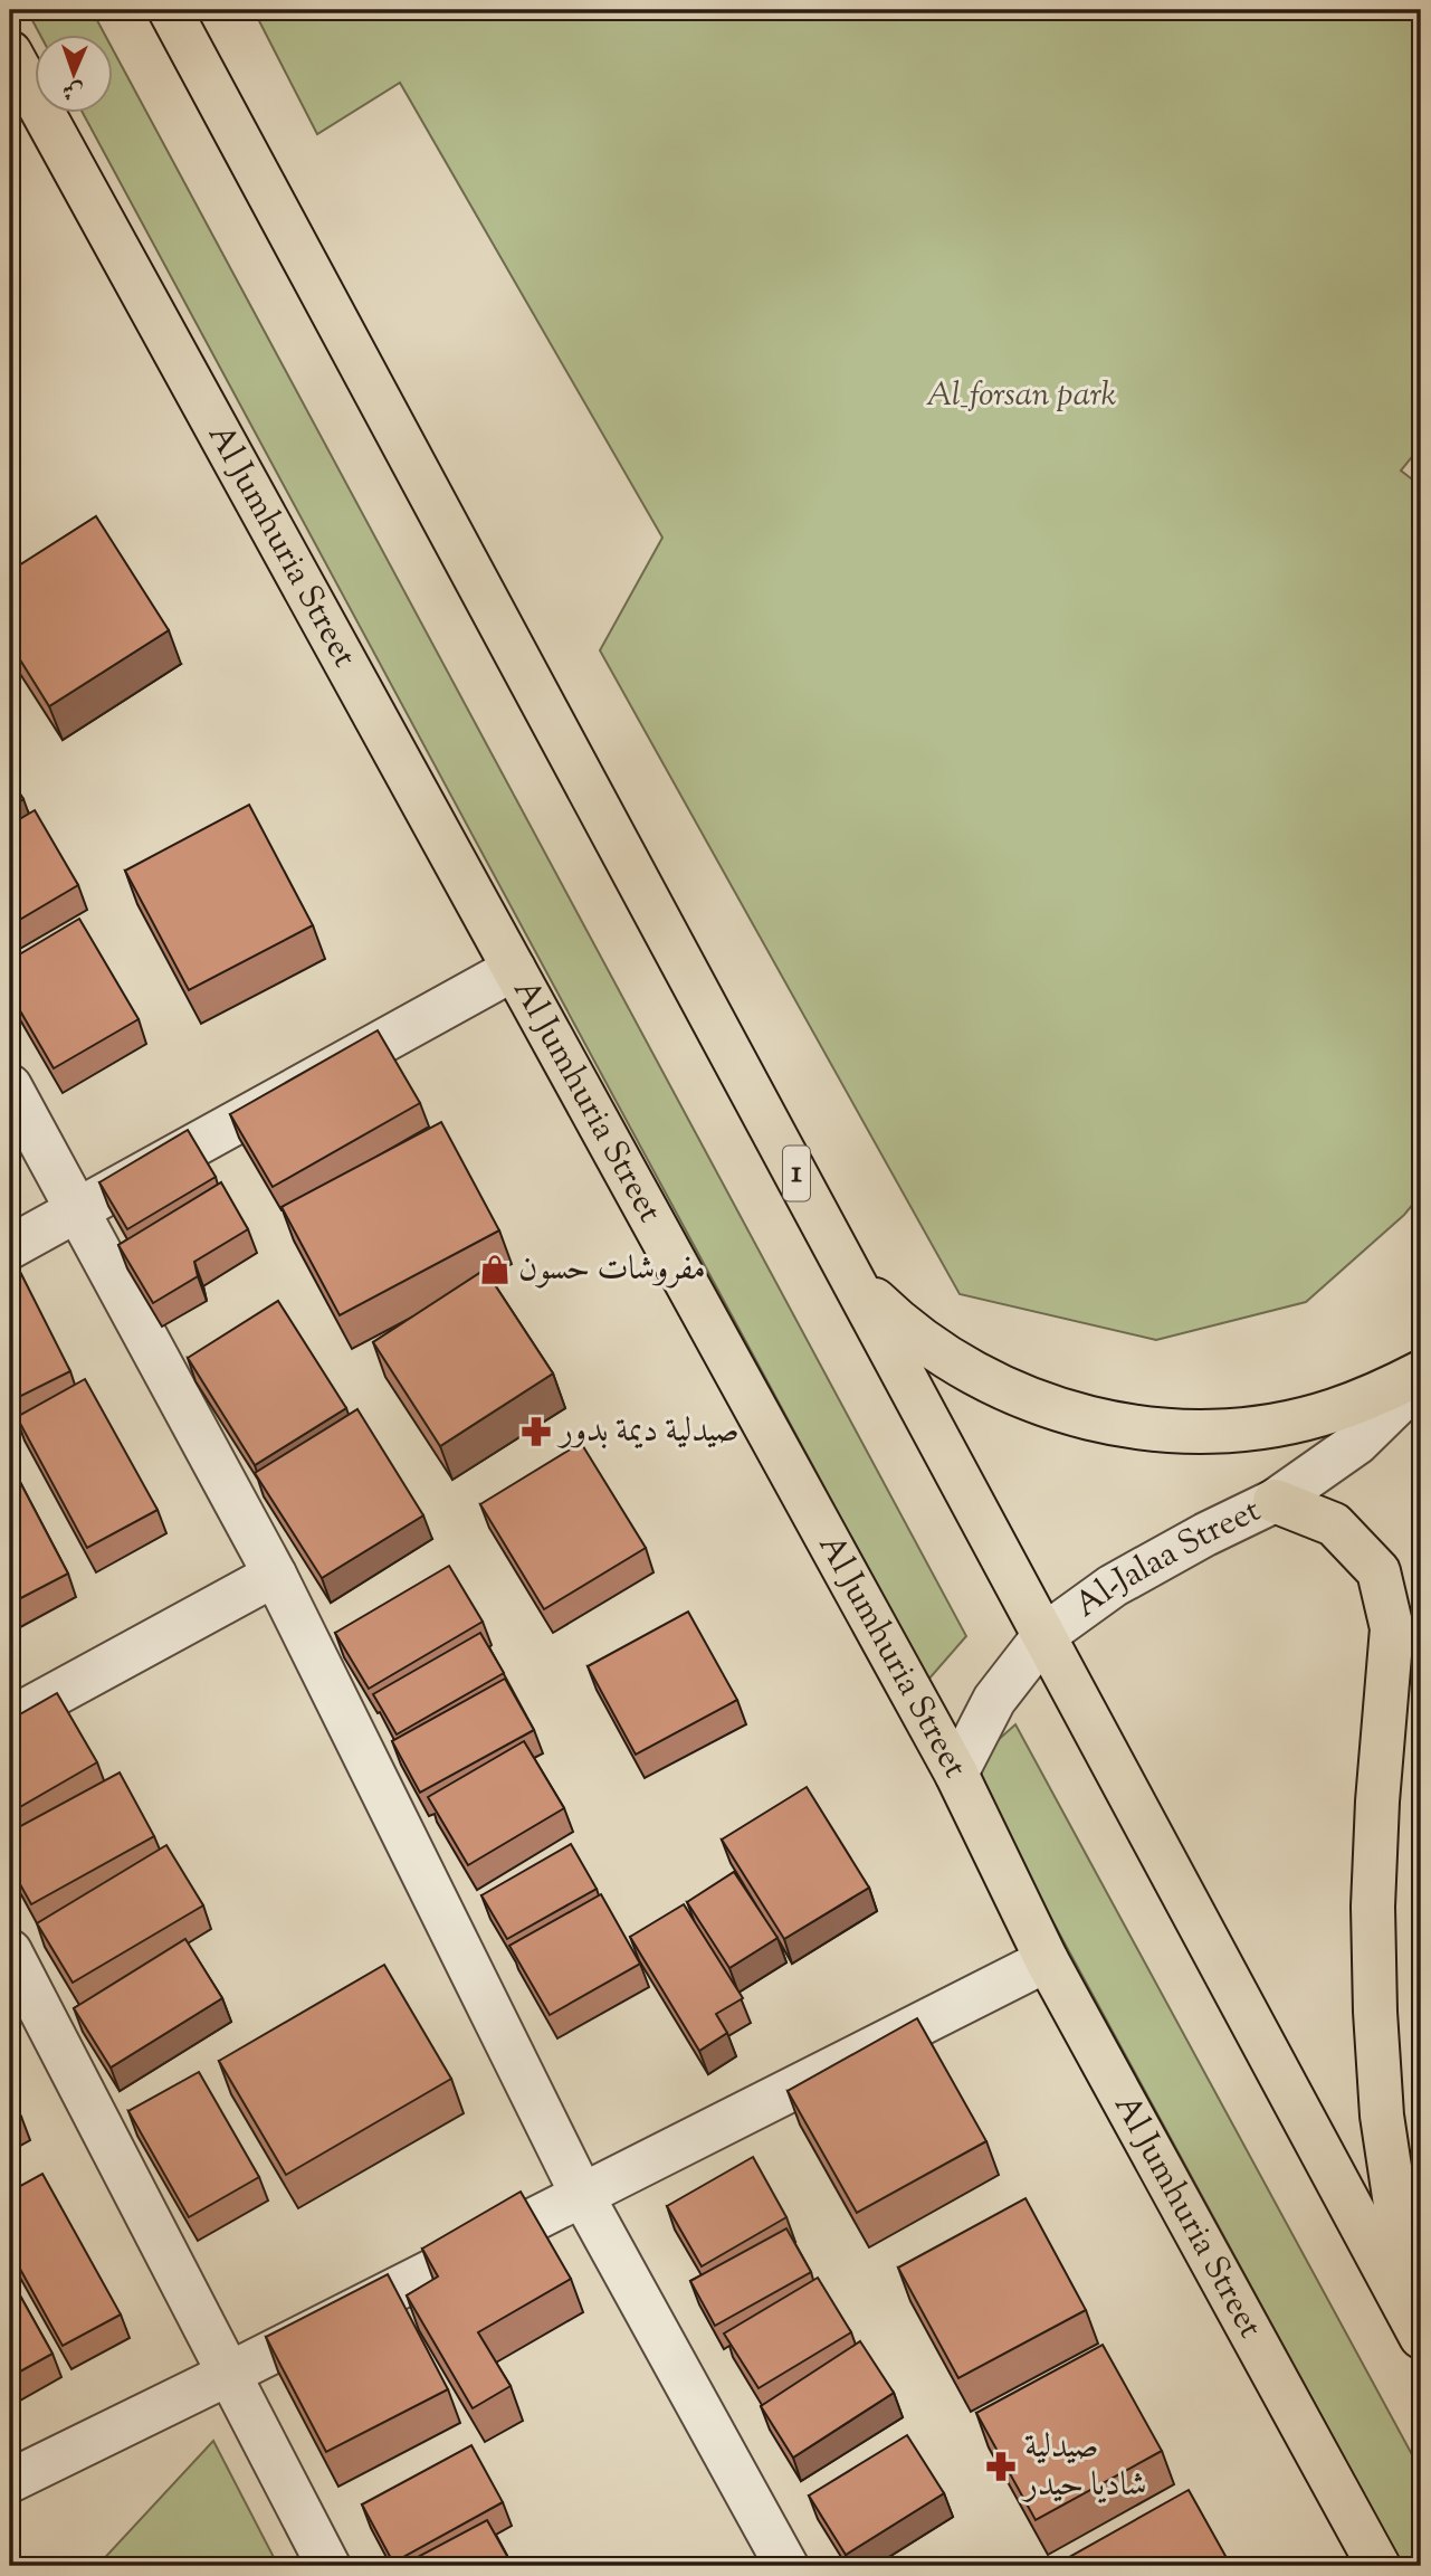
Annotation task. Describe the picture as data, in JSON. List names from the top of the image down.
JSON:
{
  "streets": {
    "main road": ["Al Jumhuria Street", "1"],
    "street": ["Al-Jalaa Street"]
  },
  "crossings": [
    ["Al Jumhuria Street", "Al-Jalaa Street"],
    ["1", "Al-Jalaa Street"]
  ],
  "parks": ["Al_forsan park"],
  "places": {
    "shop": ["مفروشات حسون"],
    "pharmacy": ["صيدلية ديمة بدور", "صيدلية شاديا حيدر"]
  },
  "north": "bottom"
}
